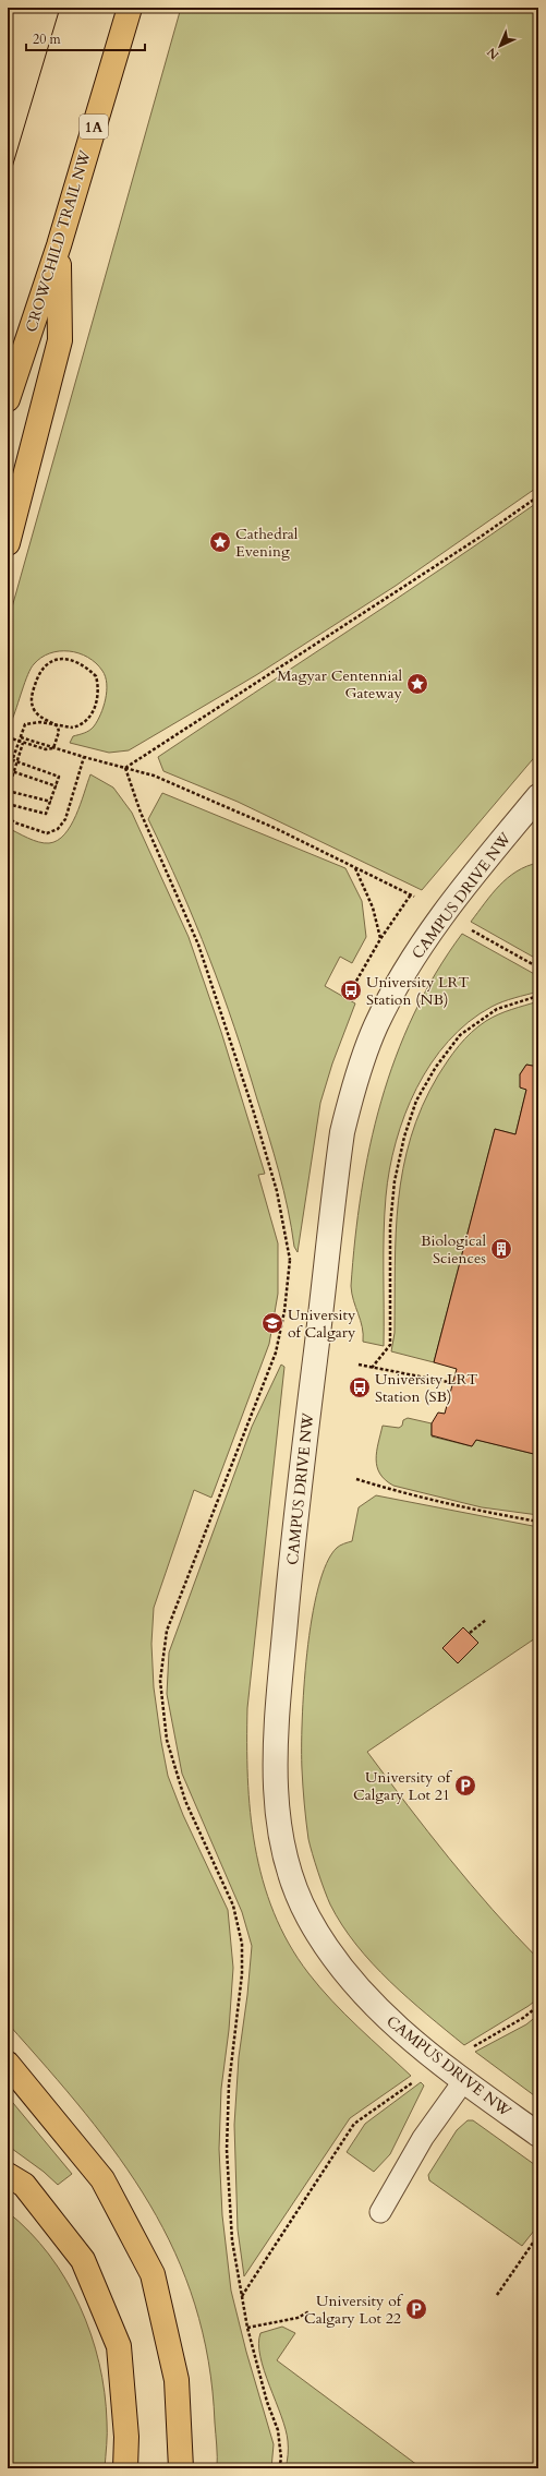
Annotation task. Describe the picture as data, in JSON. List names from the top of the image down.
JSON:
{
  "streets": {
    "highway": ["1A", "CROWCHILD TRAIL NW"],
    "street": ["CAMPUS DRIVE NW"]
  },
  "places": {
    "place": ["Cathedral Evening", "Magyar Centennial Gateway"],
    "bus stop": ["University LRT Station (NB)", "University LRT Station (SB)"],
    "building": ["Biological Sciences"],
    "school or university": ["University of Calgary"],
    "parking": ["University of Calgary Lot 21", "University of Calgary Lot 22"]
  },
  "scale_bar": "20 m",
  "north": "bottom left"
}
